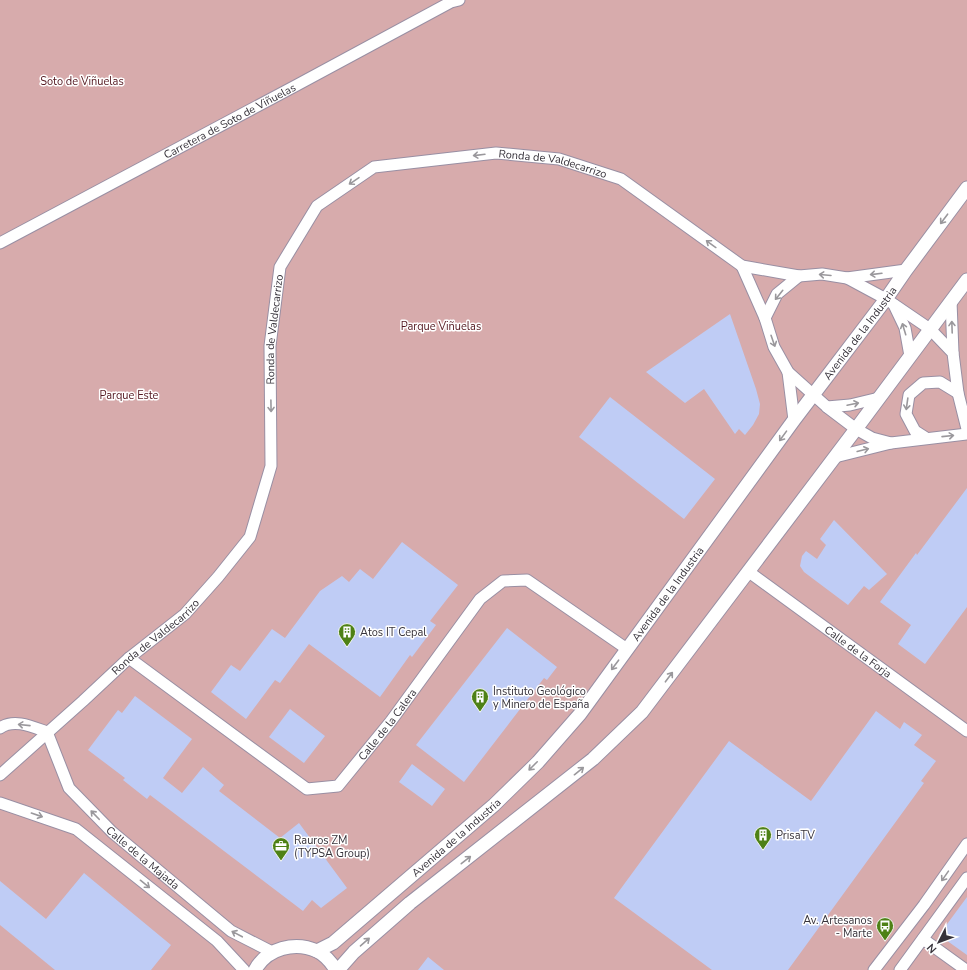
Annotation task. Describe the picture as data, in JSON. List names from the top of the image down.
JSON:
{
  "streets": {
    "street": [
      "Carretera de Soto de Viñuelas",
      "Ronda de Valdecarrizo",
      "Avenida de la Industria",
      "Calle de la Forja",
      "Calle de la Calera",
      "Calle de la Majada"
    ]
  },
  "crossings": [
    ["Ronda de Valdecarrizo", "Calle de la Calera"],
    ["Ronda de Valdecarrizo", "Calle de la Majada"],
    ["Avenida de la Industria", "Calle de la Forja"],
    ["Avenida de la Industria", "Calle de la Calera"]
  ],
  "parks": ["Soto de Viñuelas", "Parque Viñuelas", "Parque Este"],
  "places": {
    "building": ["Atos IT Cepal", "Instituto Geológico y Minero de España", "PrisaTV"],
    "office": ["Rauros ZM (TYPSA Group)"],
    "bus stop": ["Av. Artesanos - Marte"]
  },
  "north": "bottom left"
}
